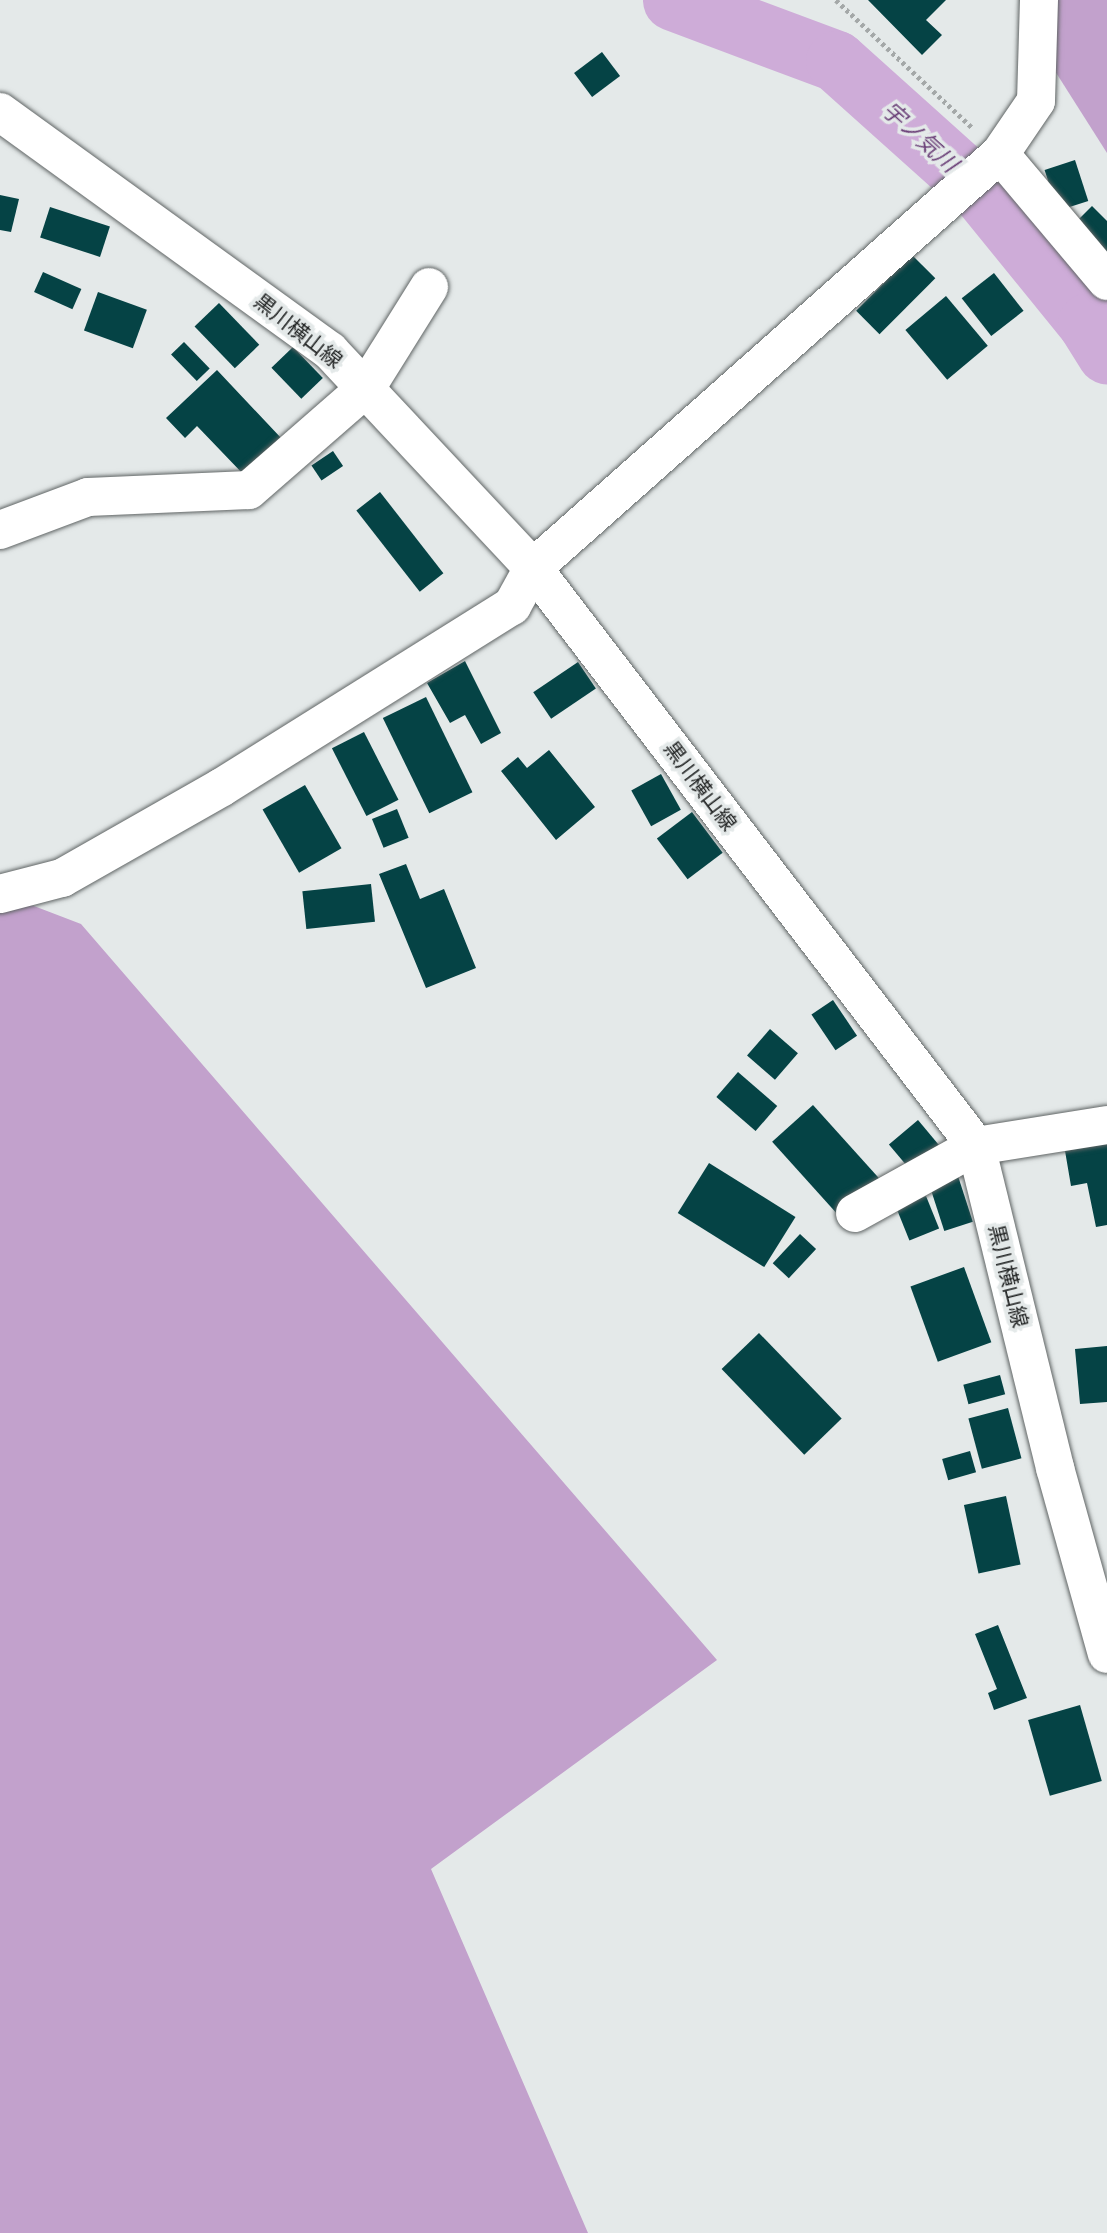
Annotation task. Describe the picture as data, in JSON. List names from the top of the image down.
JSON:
{
  "streets": {
    "street": ["黒川横山線"]
  },
  "water": ["宇ノ気川"]
}
